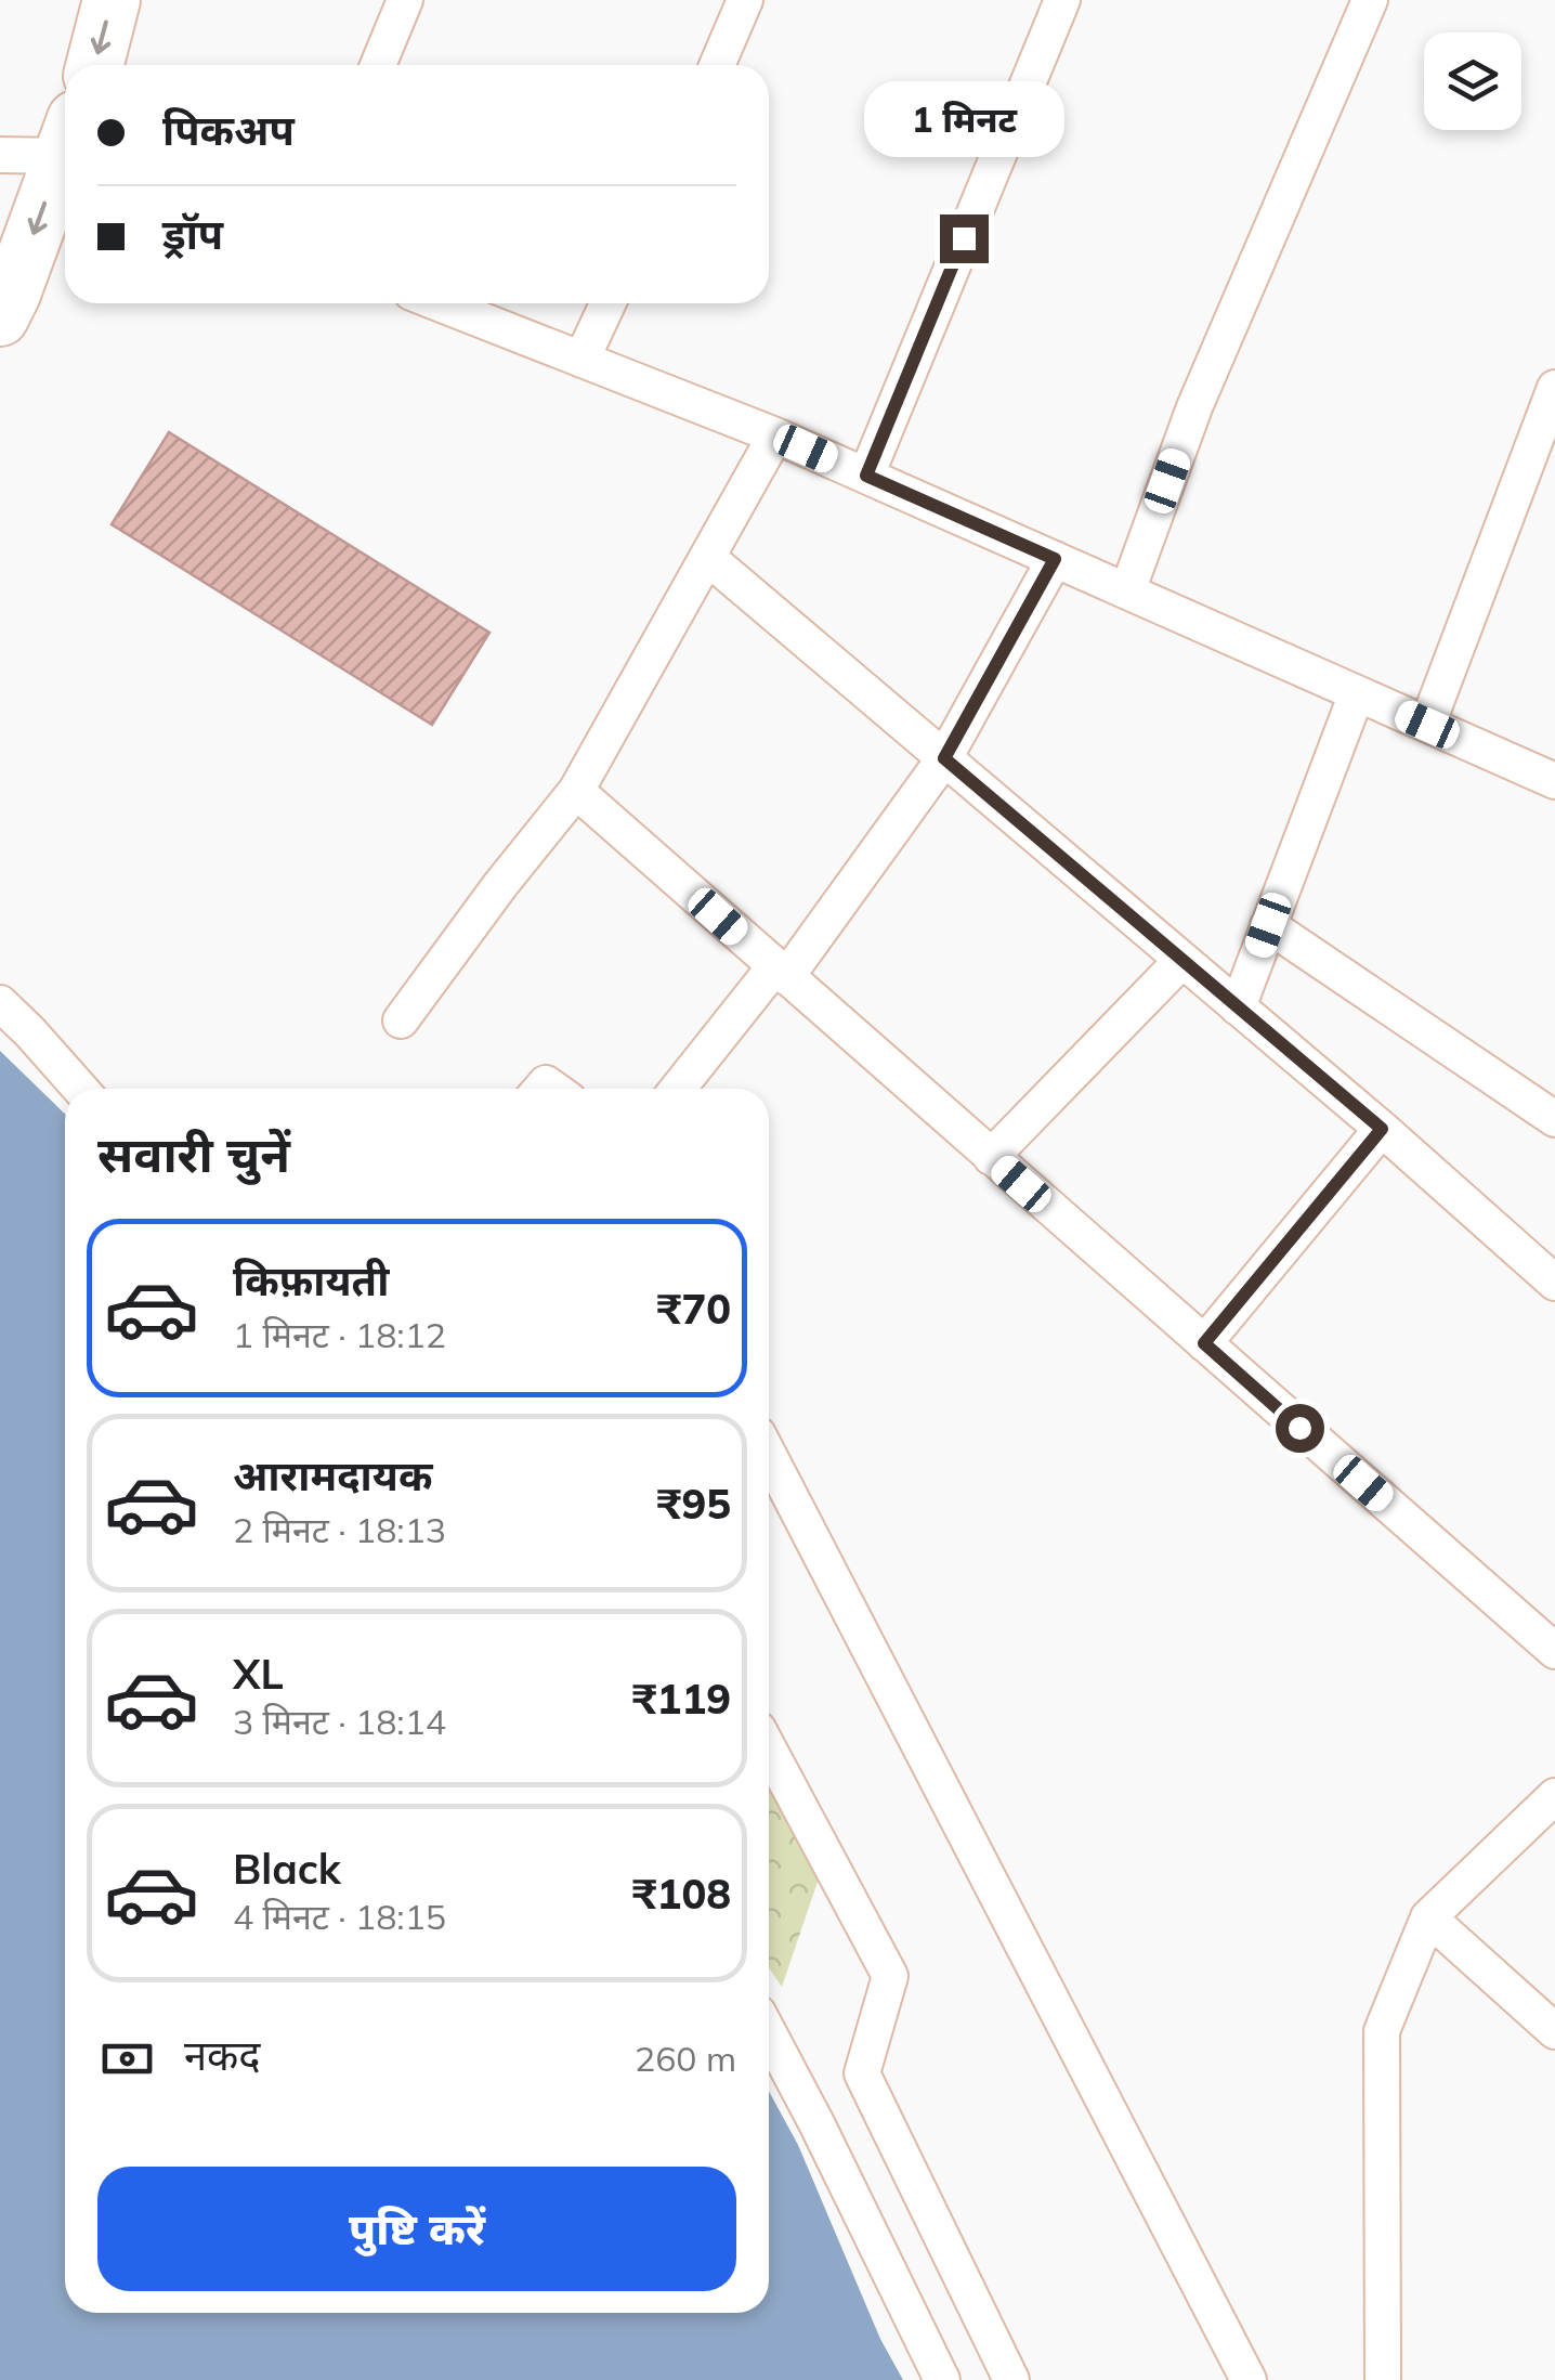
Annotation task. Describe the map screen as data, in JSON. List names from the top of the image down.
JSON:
{
  "page": {
    "banner": ["पिकअप", "ड्रॉप"],
    "bubble": "1 मिनट",
    "heading": "सवारी चुनें",
    "list": [
      {
        "name": "किफ़ायती",
        "note": "1 मिनट · 18:12",
        "value": "₹70"
      },
      {
        "name": "आरामदायक",
        "note": "2 मिनट · 18:13",
        "value": "₹95"
      },
      {
        "name": "XL",
        "note": "3 मिनट · 18:14",
        "value": "₹119"
      },
      {
        "name": "Black",
        "note": "4 मिनट · 18:15",
        "value": "₹108"
      }
    ],
    "pay": ["नकद", "260 m"],
    "buttons": "पुष्टि करें"
  }
}
